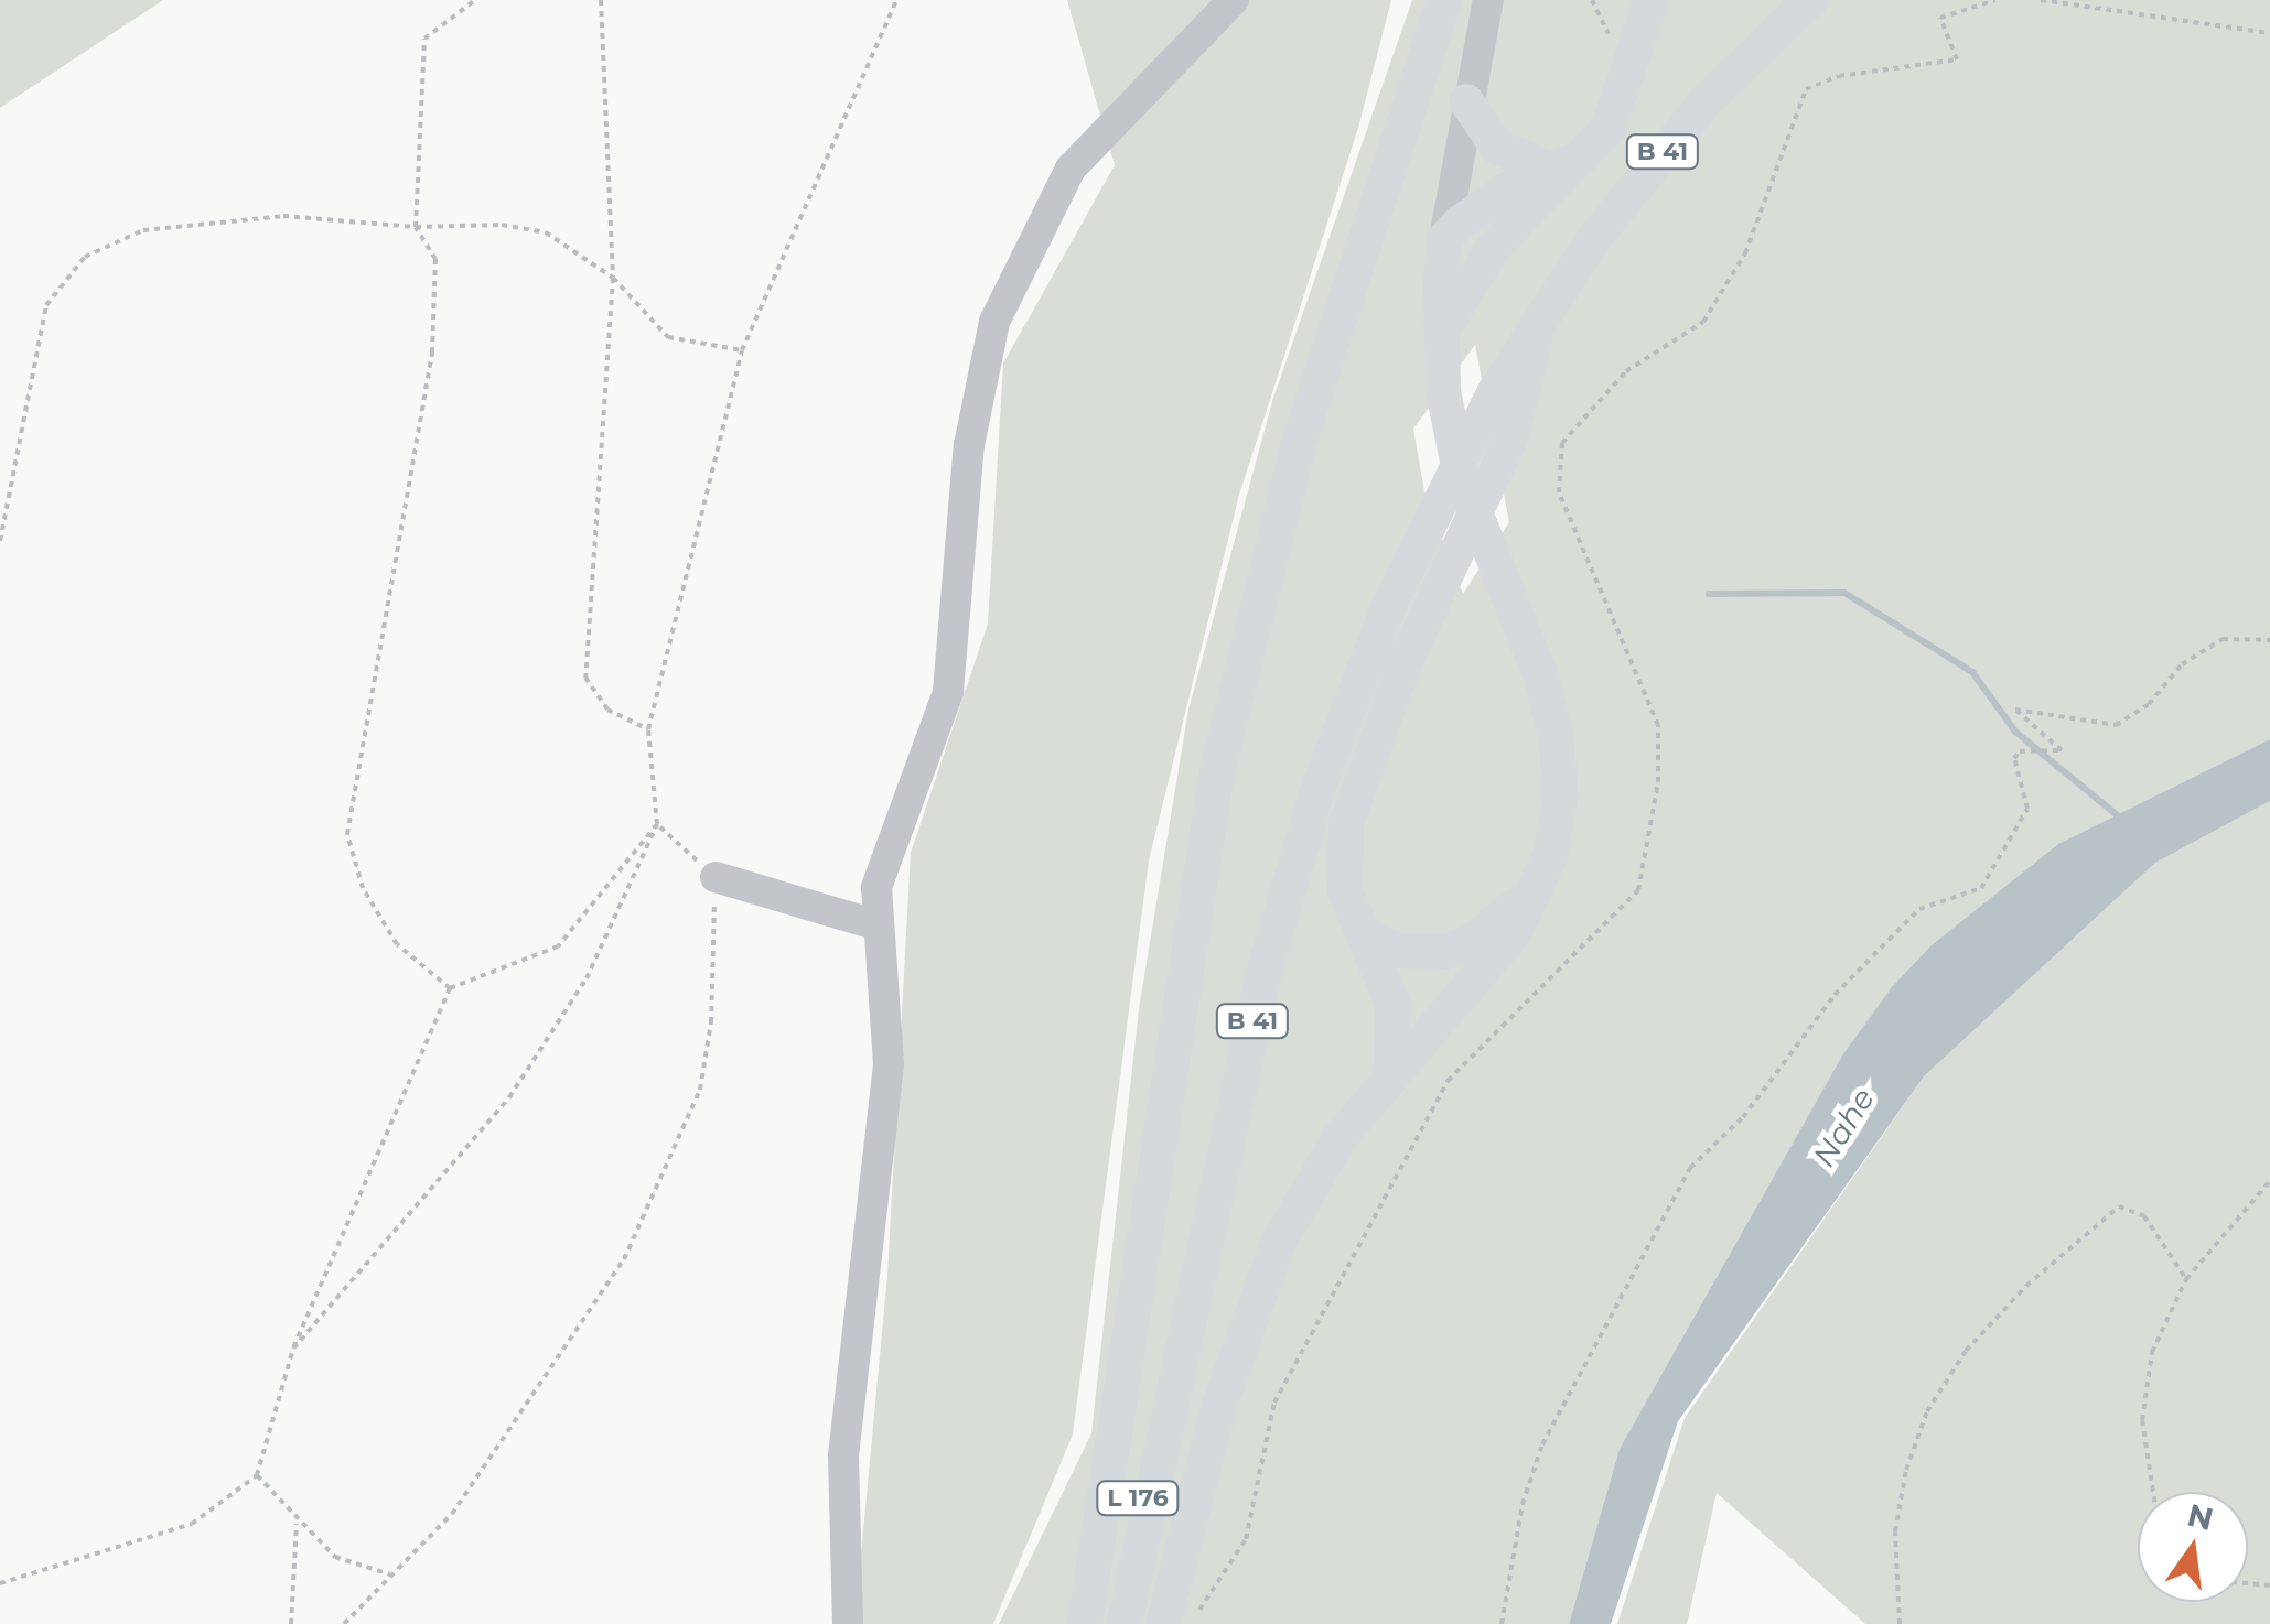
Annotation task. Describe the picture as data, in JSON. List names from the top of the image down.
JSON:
{
  "streets": {
    "main road": ["B 41", "L 176"]
  },
  "crossings": [
    ["B 41", "L 176"]
  ],
  "water": ["Nahe"],
  "north": "top"
}
